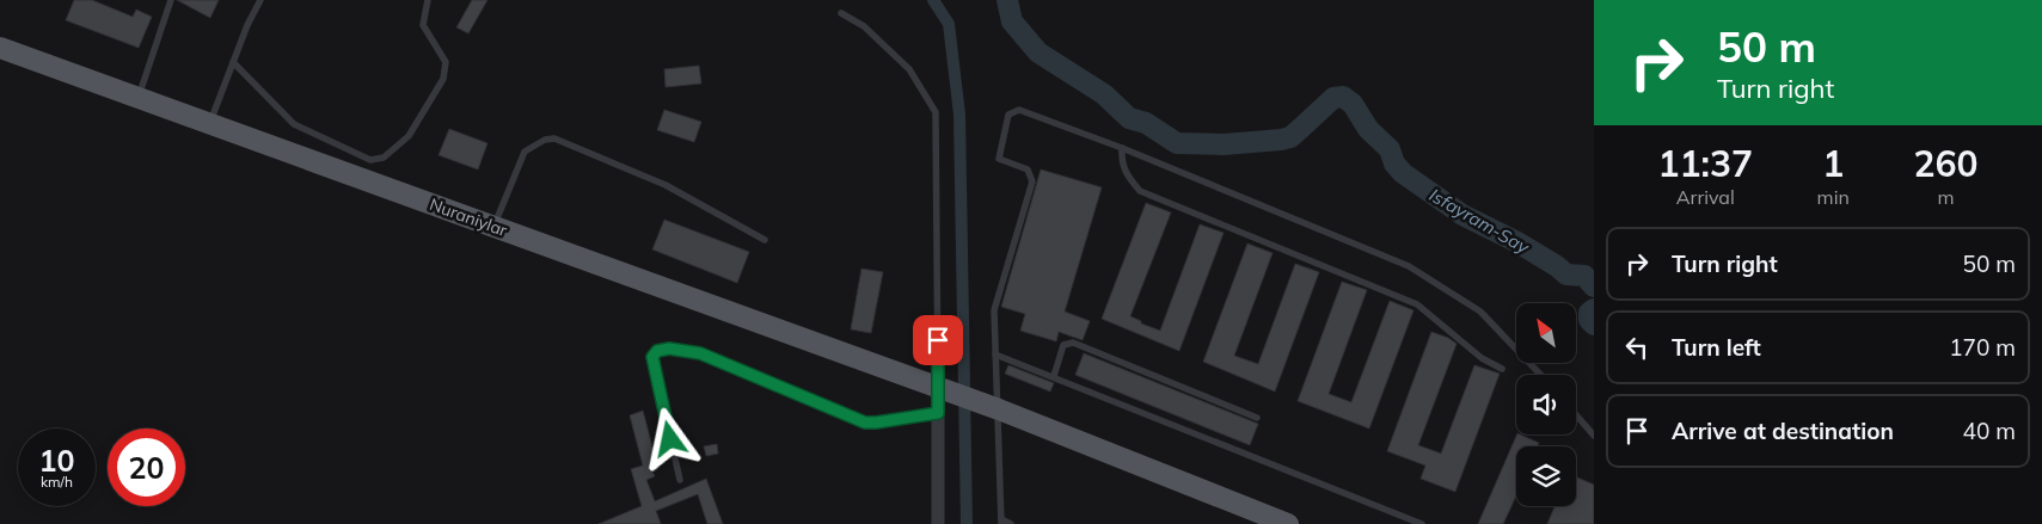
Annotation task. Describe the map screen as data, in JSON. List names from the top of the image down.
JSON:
{
  "streets": {
    "main road": ["Nuraniylar"]
  },
  "water": ["Isfayram-Say"],
  "north": "top left",
  "page": {
    "turn": ["50 m", "Turn right"],
    "eta": [
      "11:37",
      "Arrival",
      "1",
      "min",
      "260",
      "m"
    ],
    "list": [
      {
        "name": "Turn right",
        "value": "50 m"
      },
      {
        "name": "Turn left",
        "value": "170 m"
      },
      {
        "name": "Arrive at destination",
        "value": "40 m"
      }
    ],
    "speed": "10 km/h",
    "limit": "20"
  }
}
